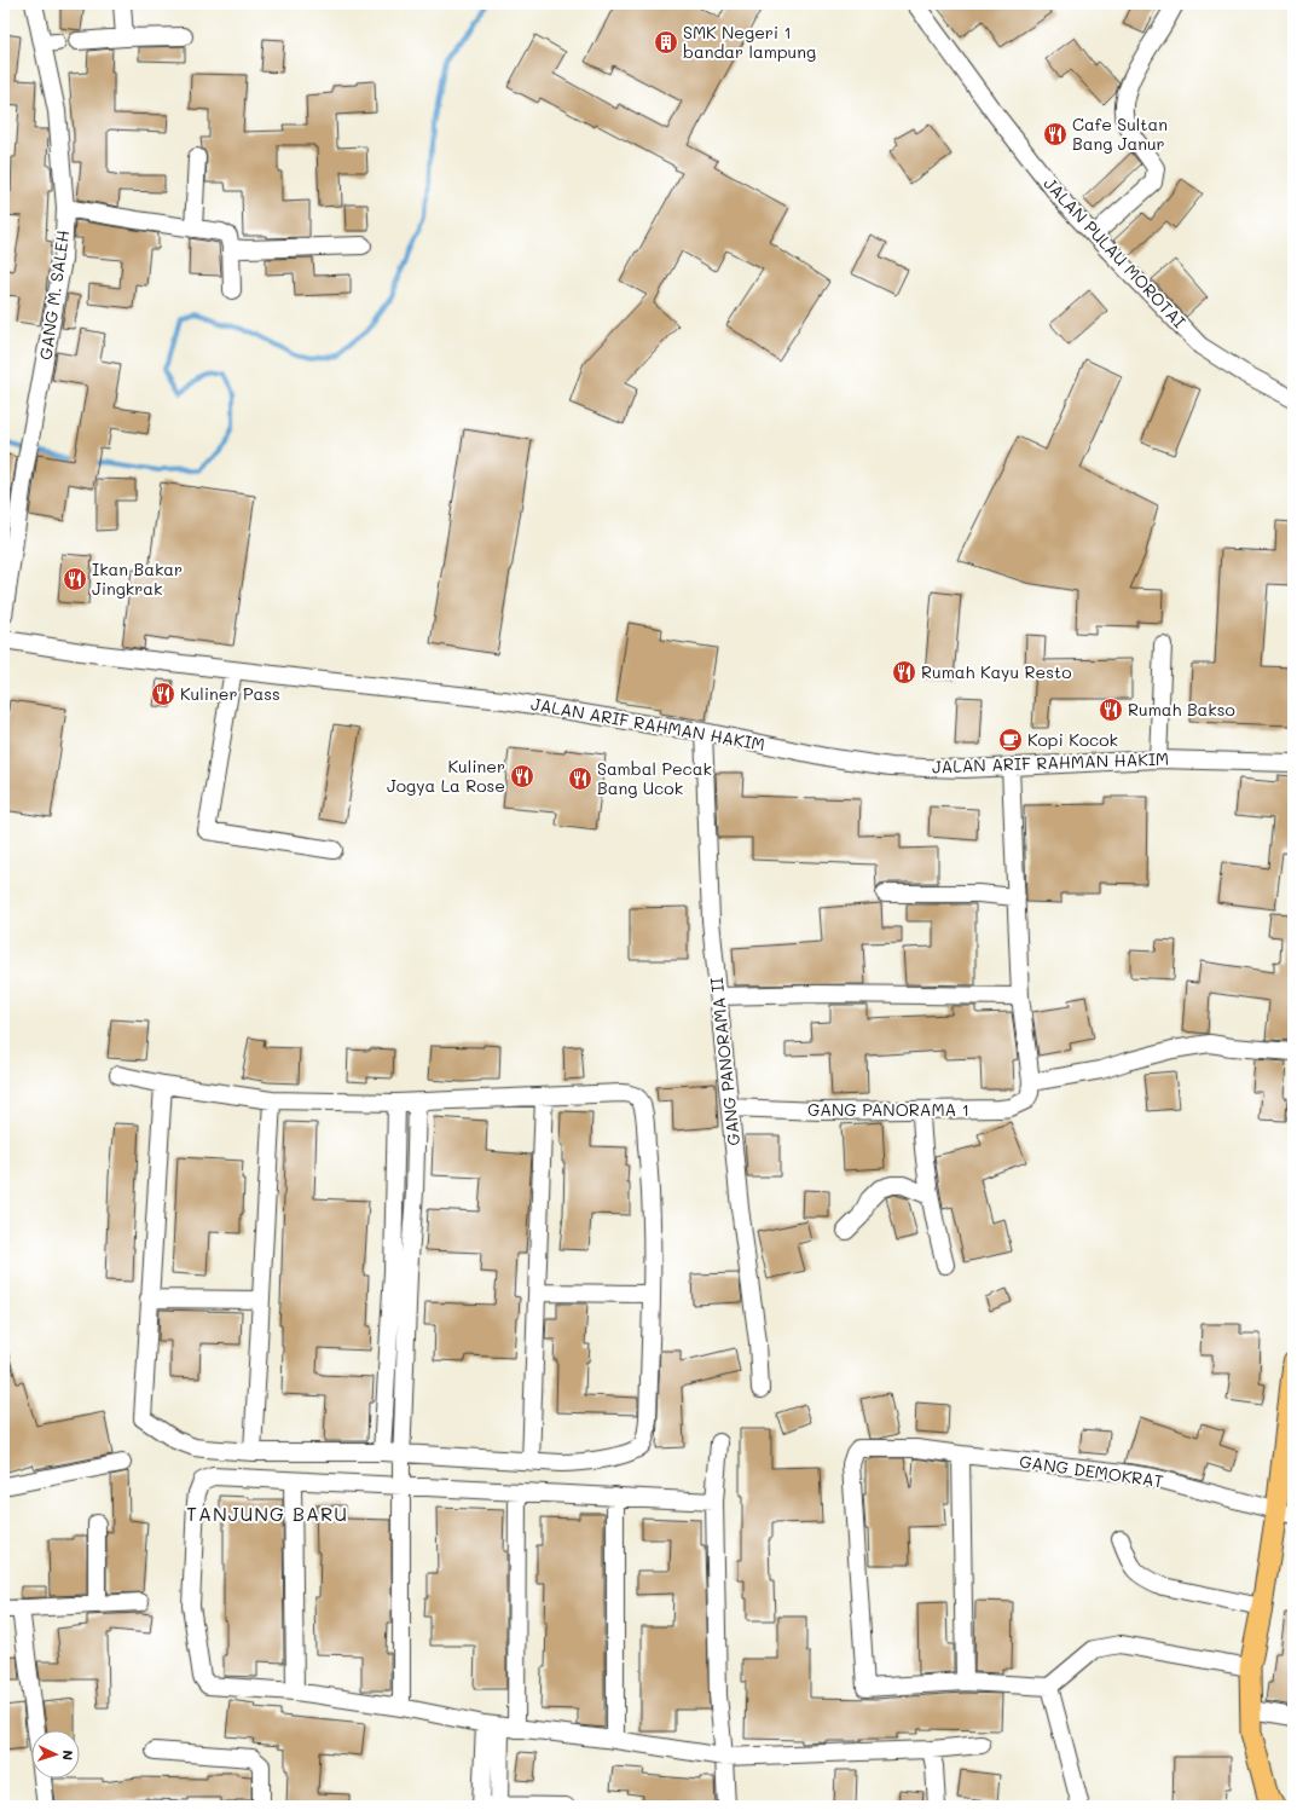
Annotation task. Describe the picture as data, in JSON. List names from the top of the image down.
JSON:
{
  "streets": {
    "street": [
      "JALAN PULAU MOROTAI",
      "GANG M. SALEH",
      "JALAN ARIF RAHMAN HAKIM",
      "GANG PANORAMA II",
      "GANG PANORAMA 1",
      "GANG DEMOKRAT"
    ]
  },
  "crossings": [
    ["JALAN ARIF RAHMAN HAKIM", "GANG PANORAMA II"],
    ["GANG PANORAMA II", "GANG PANORAMA 1"]
  ],
  "districts": ["TANJUNG BARU"],
  "places": {
    "building": ["SMK Negeri 1 bandar lampung"],
    "restaurant": [
      "Cafe Sultan Bang Janur",
      "Ikan Bakar Jingkrak",
      "Rumah Kayu Resto",
      "Kuliner Pass",
      "Rumah Bakso",
      "Kuliner Jogya La Rose",
      "Sambal Pecak Bang Ucok"
    ],
    "cafe": ["Kopi Kocok"]
  },
  "north": "right"
}
